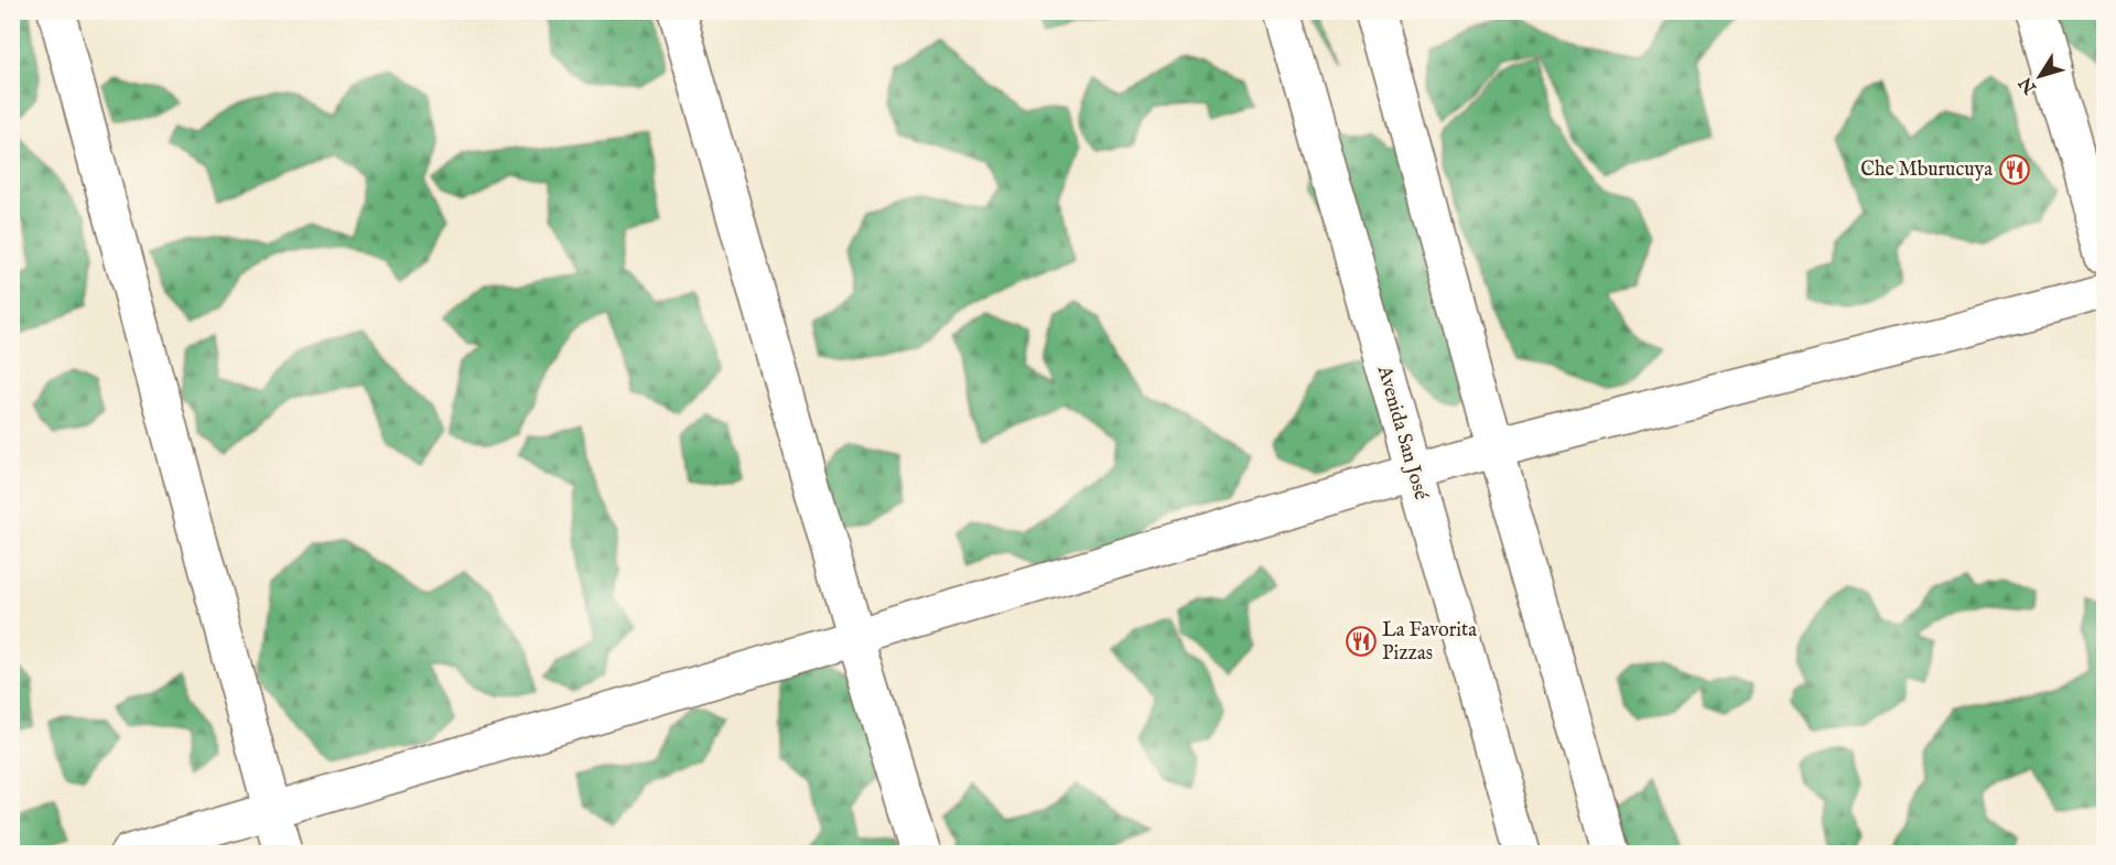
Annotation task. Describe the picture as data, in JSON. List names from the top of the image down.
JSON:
{
  "streets": {
    "street": ["Avenida San José"]
  },
  "places": {
    "restaurant": ["Che Mburucuya", "La Favorita Pizzas"]
  },
  "north": "bottom left"
}
